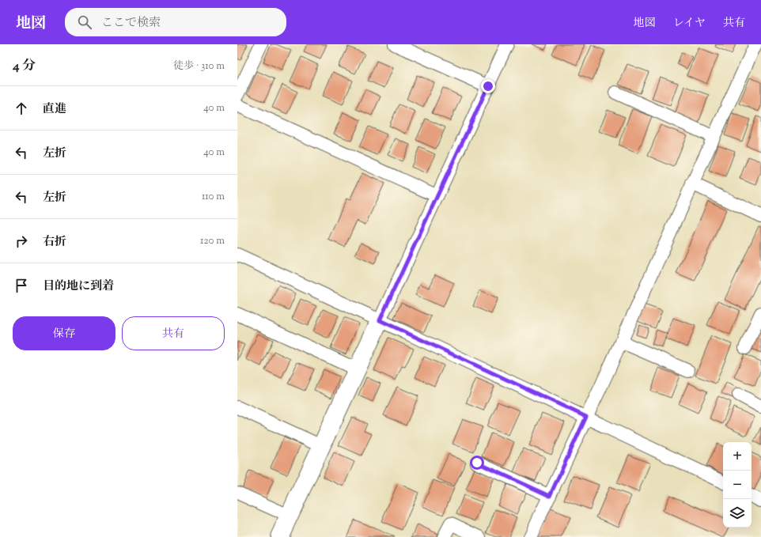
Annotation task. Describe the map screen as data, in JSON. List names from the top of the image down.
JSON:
{
  "page": {
    "header": "地図",
    "search": "ここで検索",
    "nav": ["地図", "レイヤ", "共有"],
    "heading": ["4 分", "徒歩 · 310 m"],
    "list": [
      ["直進", "40 m"],
      ["左折", "40 m"],
      ["左折", "110 m"],
      ["右折", "120 m"],
      "目的地に到着"
    ],
    "buttons": ["保存", "共有"],
    "map_buttons": ["+", "−"]
  }
}
